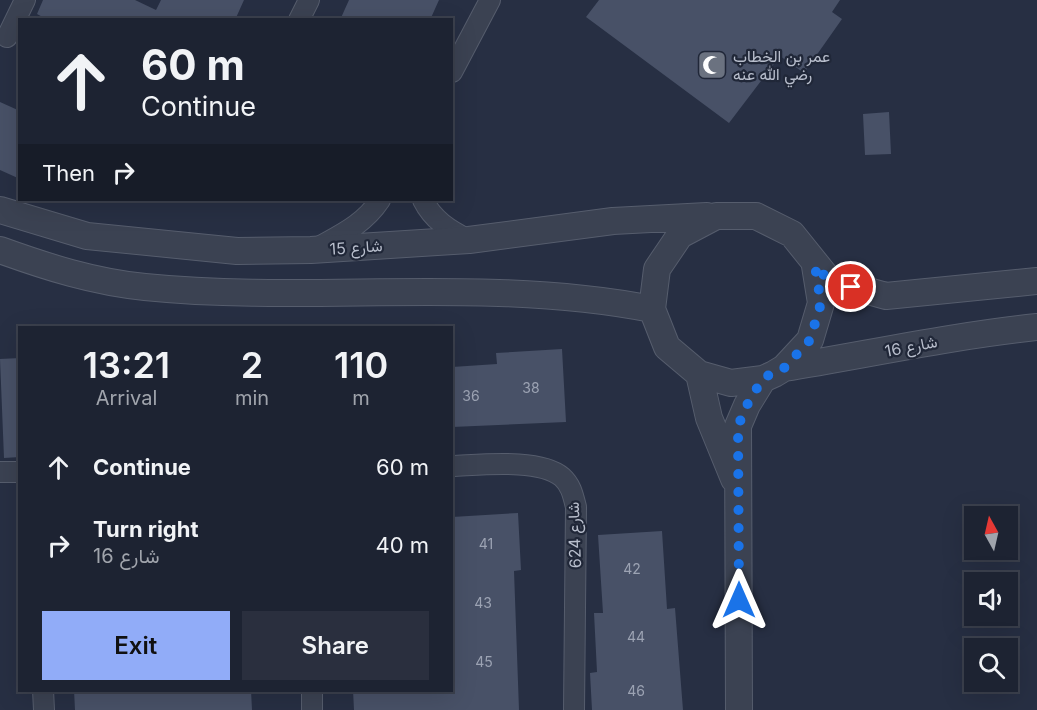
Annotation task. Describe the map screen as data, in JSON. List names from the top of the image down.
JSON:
{
  "streets": {
    "street": ["شارع 15", "شارع 16", "شارع 624"]
  },
  "crossings": [
    ["شارع 15", "شارع 16"]
  ],
  "places": {
    "mosque": ["عمر بن الخطاب رضي الله عنه"]
  },
  "house_numbers": [
    "38",
    "36",
    "41",
    "42",
    "43",
    "44",
    "45",
    "46"
  ],
  "north": "top",
  "page": {
    "turn": ["60 m", "Continue"],
    "then": "Then",
    "eta": [
      "13:21",
      "Arrival",
      "2",
      "min",
      "110",
      "m"
    ],
    "list": [
      {
        "name": "Continue",
        "value": "60 m"
      },
      {
        "name": "Turn right",
        "note": "شارع 16",
        "value": "40 m"
      }
    ],
    "buttons": ["Exit", "Share"]
  }
}
